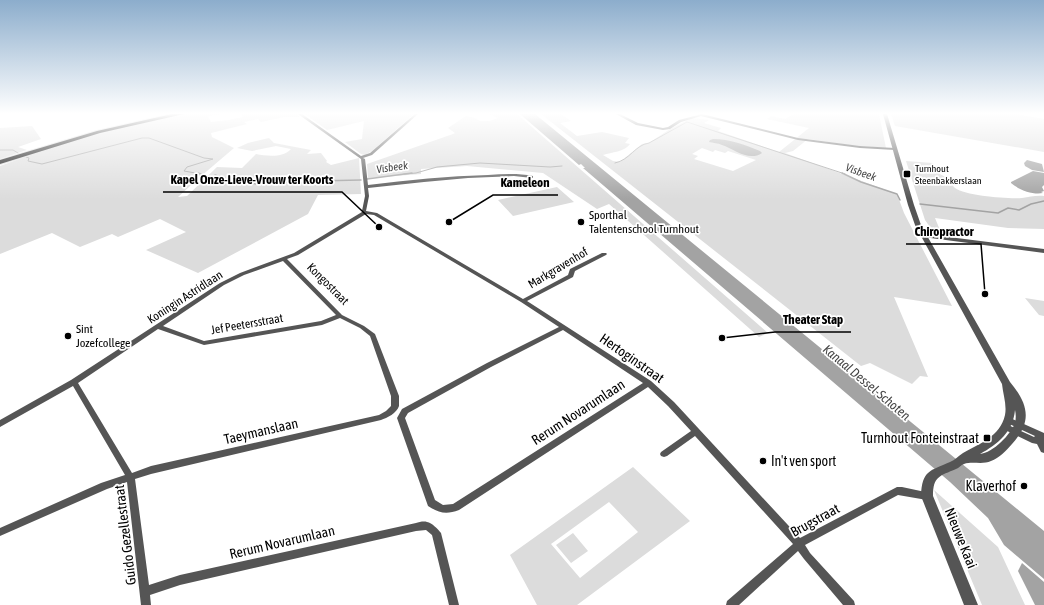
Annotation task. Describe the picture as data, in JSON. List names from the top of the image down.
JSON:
{
  "streets": {
    "street": [
      "Markgravenhof",
      "Kongostraat",
      "Koningin Astridlaan",
      "Jef Peetersstraat",
      "Hertoginstraat",
      "Rerum Novarumlaan",
      "Taeymanslaan",
      "Brugstraat",
      "Guido Gezellestraat",
      "Nieuwe Kaai"
    ]
  },
  "crossings": [
    ["Markgravenhof", "Hertoginstraat"],
    ["Kongostraat", "Koningin Astridlaan"],
    ["Kongostraat", "Jef Peetersstraat"],
    ["Kongostraat", "Taeymanslaan"],
    ["Koningin Astridlaan", "Jef Peetersstraat"],
    ["Koningin Astridlaan", "Hertoginstraat"],
    ["Koningin Astridlaan", "Guido Gezellestraat"],
    ["Hertoginstraat", "Rerum Novarumlaan"],
    ["Hertoginstraat", "Brugstraat"],
    ["Rerum Novarumlaan", "Guido Gezellestraat"],
    ["Taeymanslaan", "Guido Gezellestraat"],
    ["Brugstraat", "Nieuwe Kaai"]
  ],
  "water": ["Visbeek", "Kanaal Dessel-Schoten"],
  "places": {
    "transit": ["Turnhout Steenbakkerslaan", "Turnhout Fonteinstraat"],
    "other": [
      "Kameleon",
      "Sporthal Talentenschool Turnhout",
      "Kapel Onze-Lieve-Vrouw ter Koorts",
      "Chiropractor",
      "Sint Jozefcollege",
      "Theater Stap",
      "In't ven sport",
      "Klaverhof"
    ]
  }
}
